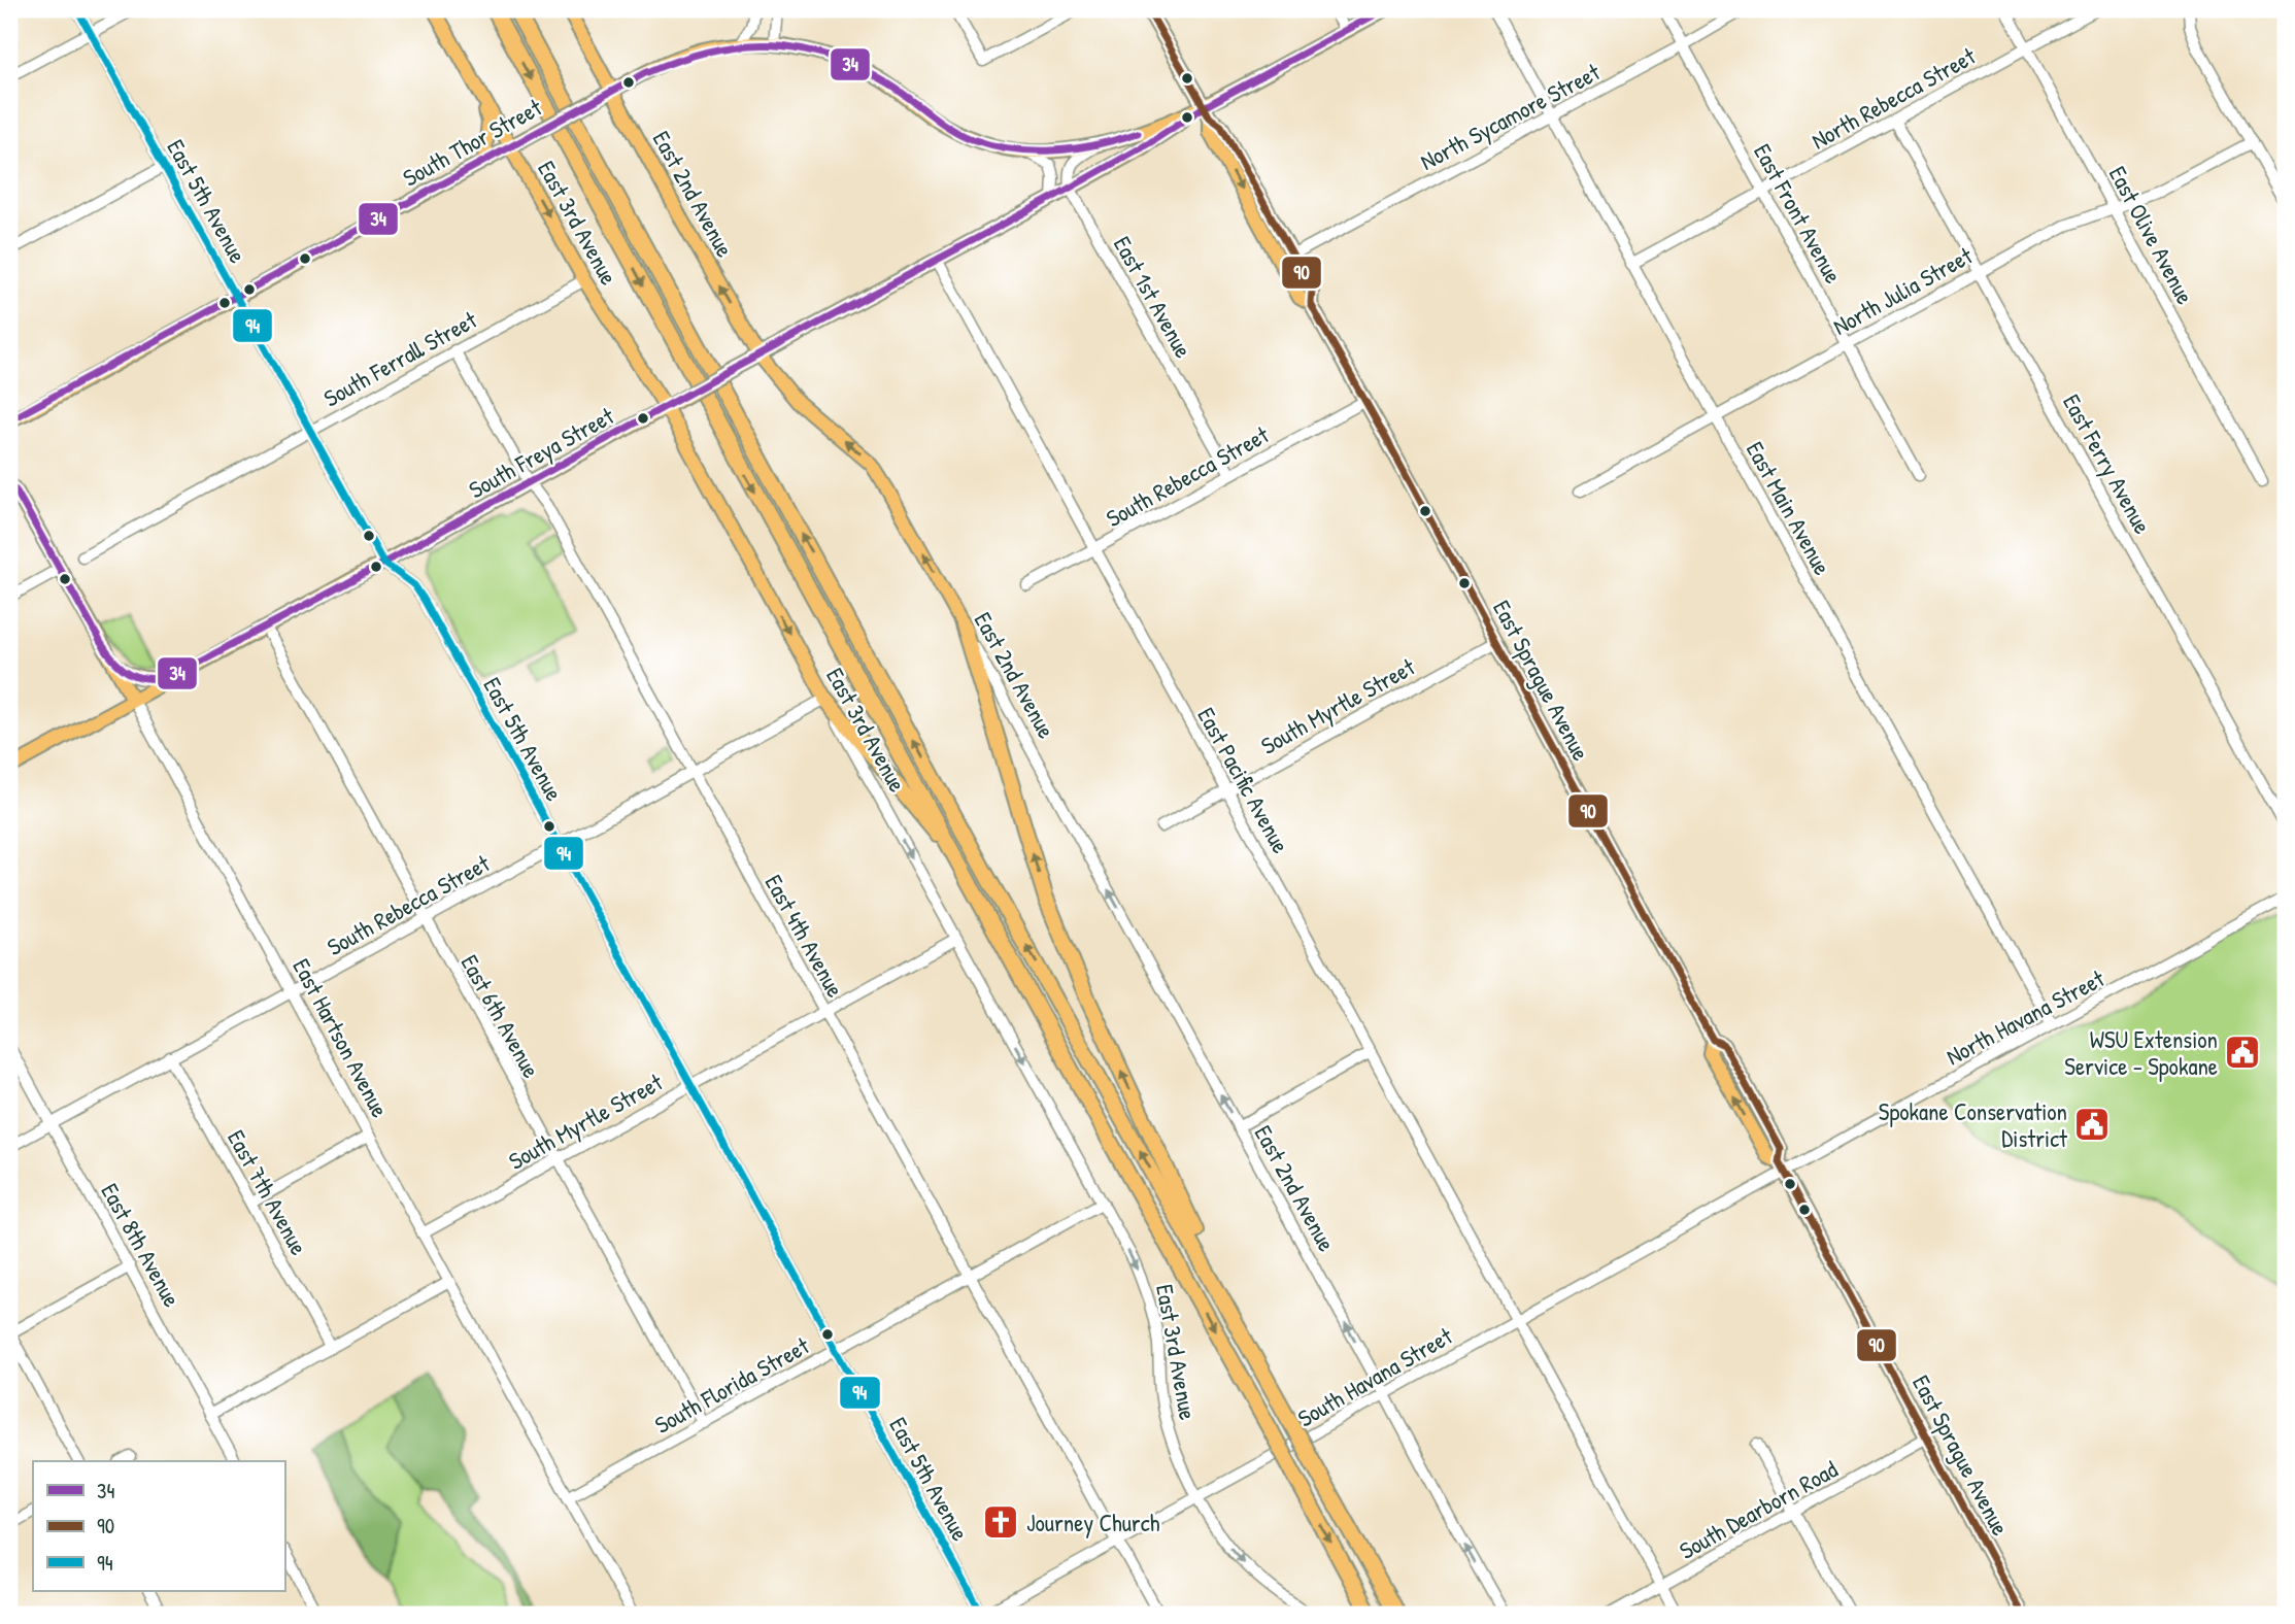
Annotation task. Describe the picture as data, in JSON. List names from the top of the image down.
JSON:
{
  "streets": {
    "main road": [
      "South Thor Street",
      "East 2nd Avenue",
      "East 3rd Avenue",
      "South Freya Street",
      "East Sprague Avenue",
      "East Hartson Avenue"
    ],
    "street": [
      "North Rebecca Street",
      "North Sycamore Street",
      "East 5th Avenue",
      "East Front Avenue",
      "East Olive Avenue",
      "North Julia Street",
      "East 1st Avenue",
      "South Ferrall Street",
      "East Ferry Avenue",
      "South Rebecca Street",
      "East Main Avenue",
      "South Myrtle Street",
      "East Pacific Avenue",
      "East 4th Avenue",
      "East 6th Avenue",
      "North Havana Street",
      "East 7th Avenue",
      "East 8th Avenue",
      "South Havana Street",
      "South Florida Street",
      "South Dearborn Road"
    ]
  },
  "crossings": [
    ["North Rebecca Street", "East Front Avenue"],
    ["North Rebecca Street", "East Olive Avenue"],
    ["North Rebecca Street", "East Ferry Avenue"],
    ["North Rebecca Street", "East Main Avenue"],
    ["North Sycamore Street", "East Front Avenue"],
    ["North Sycamore Street", "East Main Avenue"],
    ["North Sycamore Street", "East Sprague Avenue"],
    ["South Thor Street", "East 2nd Avenue"],
    ["South Thor Street", "East 5th Avenue"],
    ["South Thor Street", "East 3rd Avenue"],
    ["South Thor Street", "South Freya Street"],
    ["South Thor Street", "East Sprague Avenue"],
    ["East 2nd Avenue", "South Freya Street"],
    ["East 2nd Avenue", "South Havana Street"],
    ["East 5th Avenue", "South Ferrall Street"],
    ["East 5th Avenue", "South Freya Street"],
    ["East 5th Avenue", "South Rebecca Street"],
    ["East 5th Avenue", "South Myrtle Street"],
    ["East 5th Avenue", "South Havana Street"],
    ["East 5th Avenue", "South Florida Street"],
    ["East Front Avenue", "North Julia Street"],
    ["East 3rd Avenue", "South Ferrall Street"],
    ["East 3rd Avenue", "South Freya Street"],
    ["East 3rd Avenue", "South Rebecca Street"],
    ["East 3rd Avenue", "South Myrtle Street"],
    ["East 3rd Avenue", "South Havana Street"],
    ["East 3rd Avenue", "South Florida Street"],
    ["East Olive Avenue", "North Julia Street"],
    ["North Julia Street", "East Ferry Avenue"],
    ["North Julia Street", "East Main Avenue"],
    ["East 1st Avenue", "South Freya Street"],
    ["East 1st Avenue", "South Rebecca Street"],
    ["South Ferrall Street", "East 4th Avenue"],
    ["South Freya Street", "East Sprague Avenue"],
    ["South Freya Street", "East Pacific Avenue"],
    ["South Freya Street", "East 4th Avenue"],
    ["South Freya Street", "East 6th Avenue"],
    ["South Freya Street", "East Hartson Avenue"],
    ["South Rebecca Street", "East Sprague Avenue"],
    ["South Rebecca Street", "East Pacific Avenue"],
    ["South Rebecca Street", "East 4th Avenue"],
    ["South Rebecca Street", "East 6th Avenue"],
    ["South Rebecca Street", "East Hartson Avenue"],
    ["South Rebecca Street", "East 7th Avenue"],
    ["South Rebecca Street", "East 8th Avenue"],
    ["East Main Avenue", "North Havana Street"],
    ["East Sprague Avenue", "South Myrtle Street"],
    ["East Sprague Avenue", "North Havana Street"],
    ["East Sprague Avenue", "South Havana Street"],
    ["East Sprague Avenue", "South Dearborn Road"],
    ["South Myrtle Street", "East Pacific Avenue"],
    ["South Myrtle Street", "East 4th Avenue"],
    ["South Myrtle Street", "East 6th Avenue"],
    ["South Myrtle Street", "East Hartson Avenue"],
    ["East Pacific Avenue", "South Havana Street"],
    ["East 4th Avenue", "South Havana Street"],
    ["East 4th Avenue", "South Florida Street"],
    ["East 6th Avenue", "South Florida Street"],
    ["North Havana Street", "South Havana Street"],
    ["East Hartson Avenue", "South Florida Street"]
  ],
  "one_way": ["East 2nd Avenue", "East 3rd Avenue"],
  "places": {
    "public building": ["WSU Extension Service - Spokane", "Spokane Conservation District"],
    "church": ["Journey Church"]
  },
  "lines": ["transit line 34", "transit line 90", "transit line 94"],
  "legend": ["34", "90", "94"]
}
